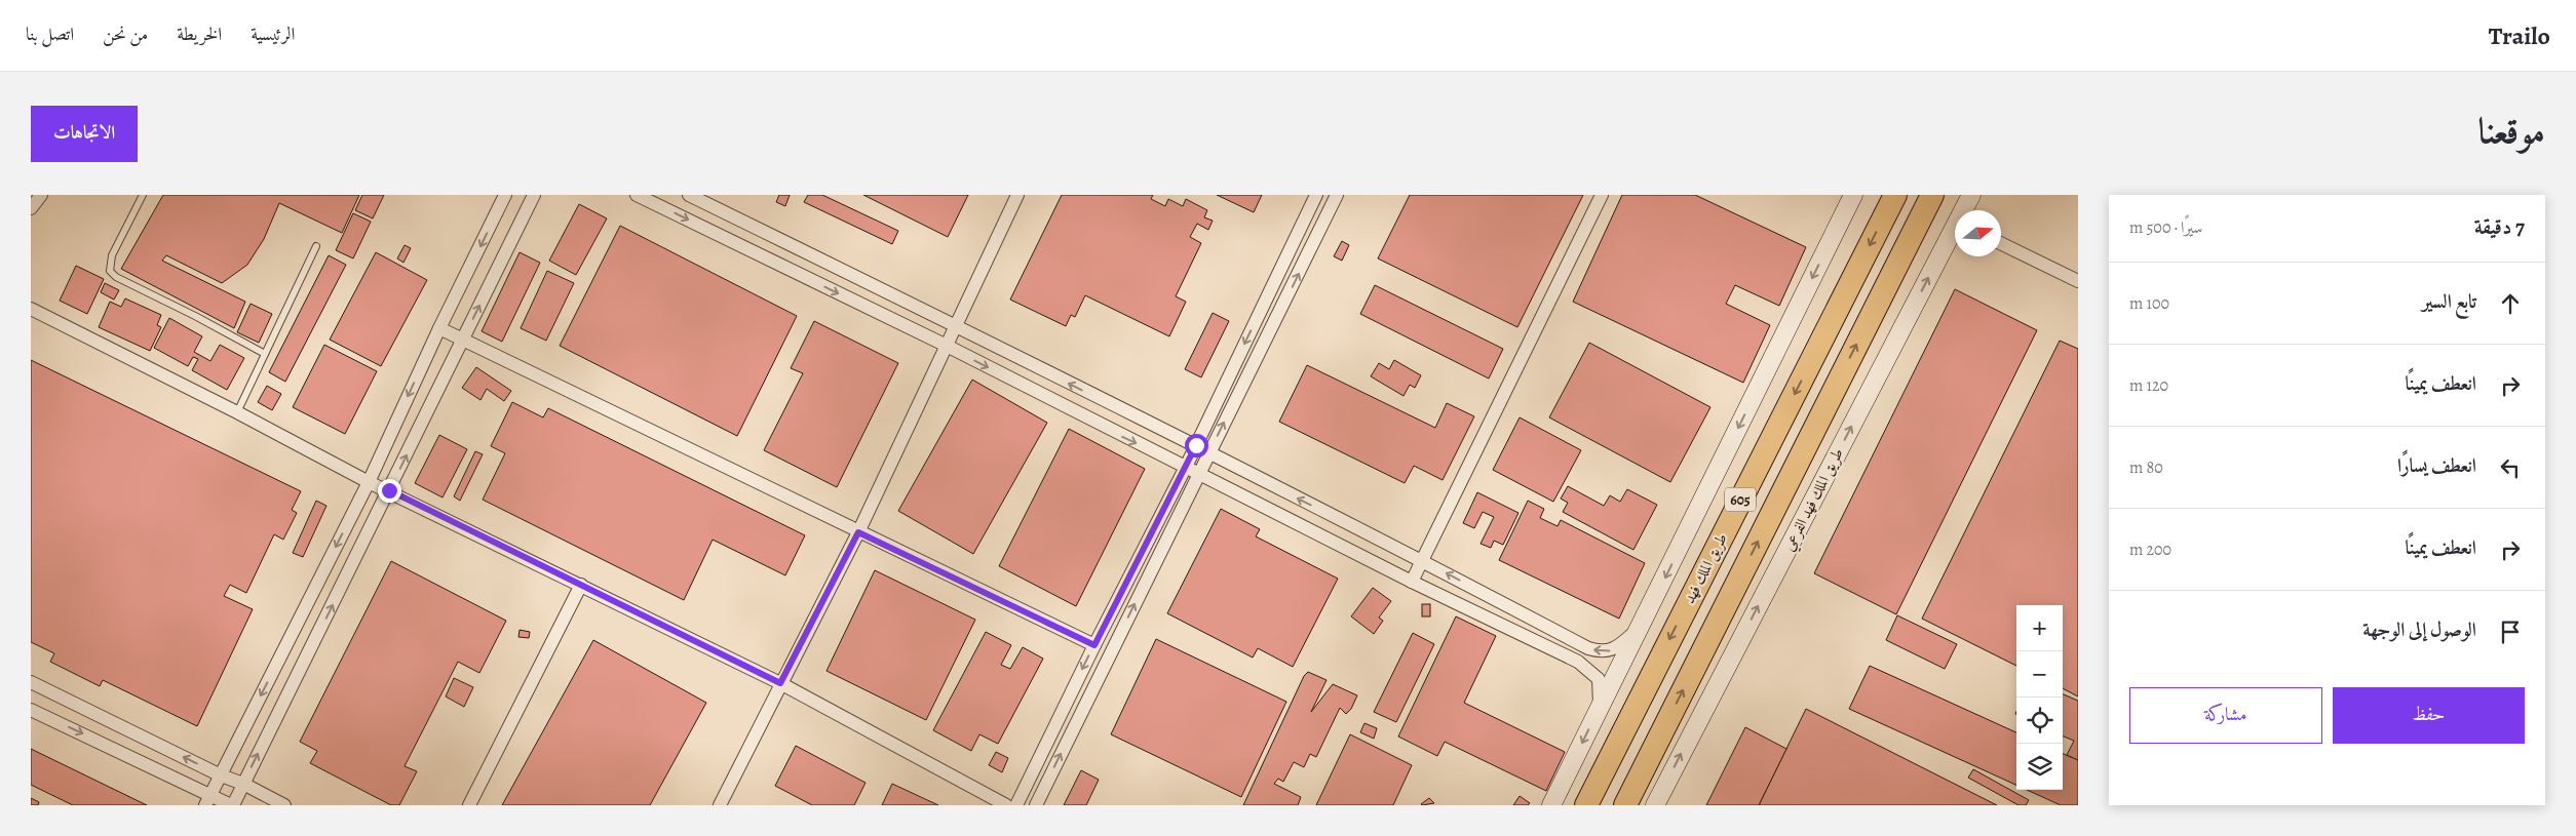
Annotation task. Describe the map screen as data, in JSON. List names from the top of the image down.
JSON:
{
  "streets": {
    "highway": ["605", "طريق الملك فهد"],
    "main road": ["طريق الملك فهد الفرعي"]
  },
  "north": "right",
  "page": {
    "header": "Trailo",
    "nav": [
      "الرئيسية",
      "الخريطة",
      "من نحن",
      "اتصل بنا"
    ],
    "title": "موقعنا",
    "buttons": [
      "الاتجاهات",
      ["حفظ", "مشاركة"]
    ],
    "heading": ["7 دقيقة", "سيرًا · 500 m"],
    "list": [
      ["تابع السير", "100 m"],
      ["انعطف يمينًا", "120 m"],
      ["انعطف يسارًا", "80 m"],
      ["انعطف يمينًا", "200 m"],
      "الوصول إلى الوجهة"
    ],
    "map_buttons": ["+", "−"]
  }
}
